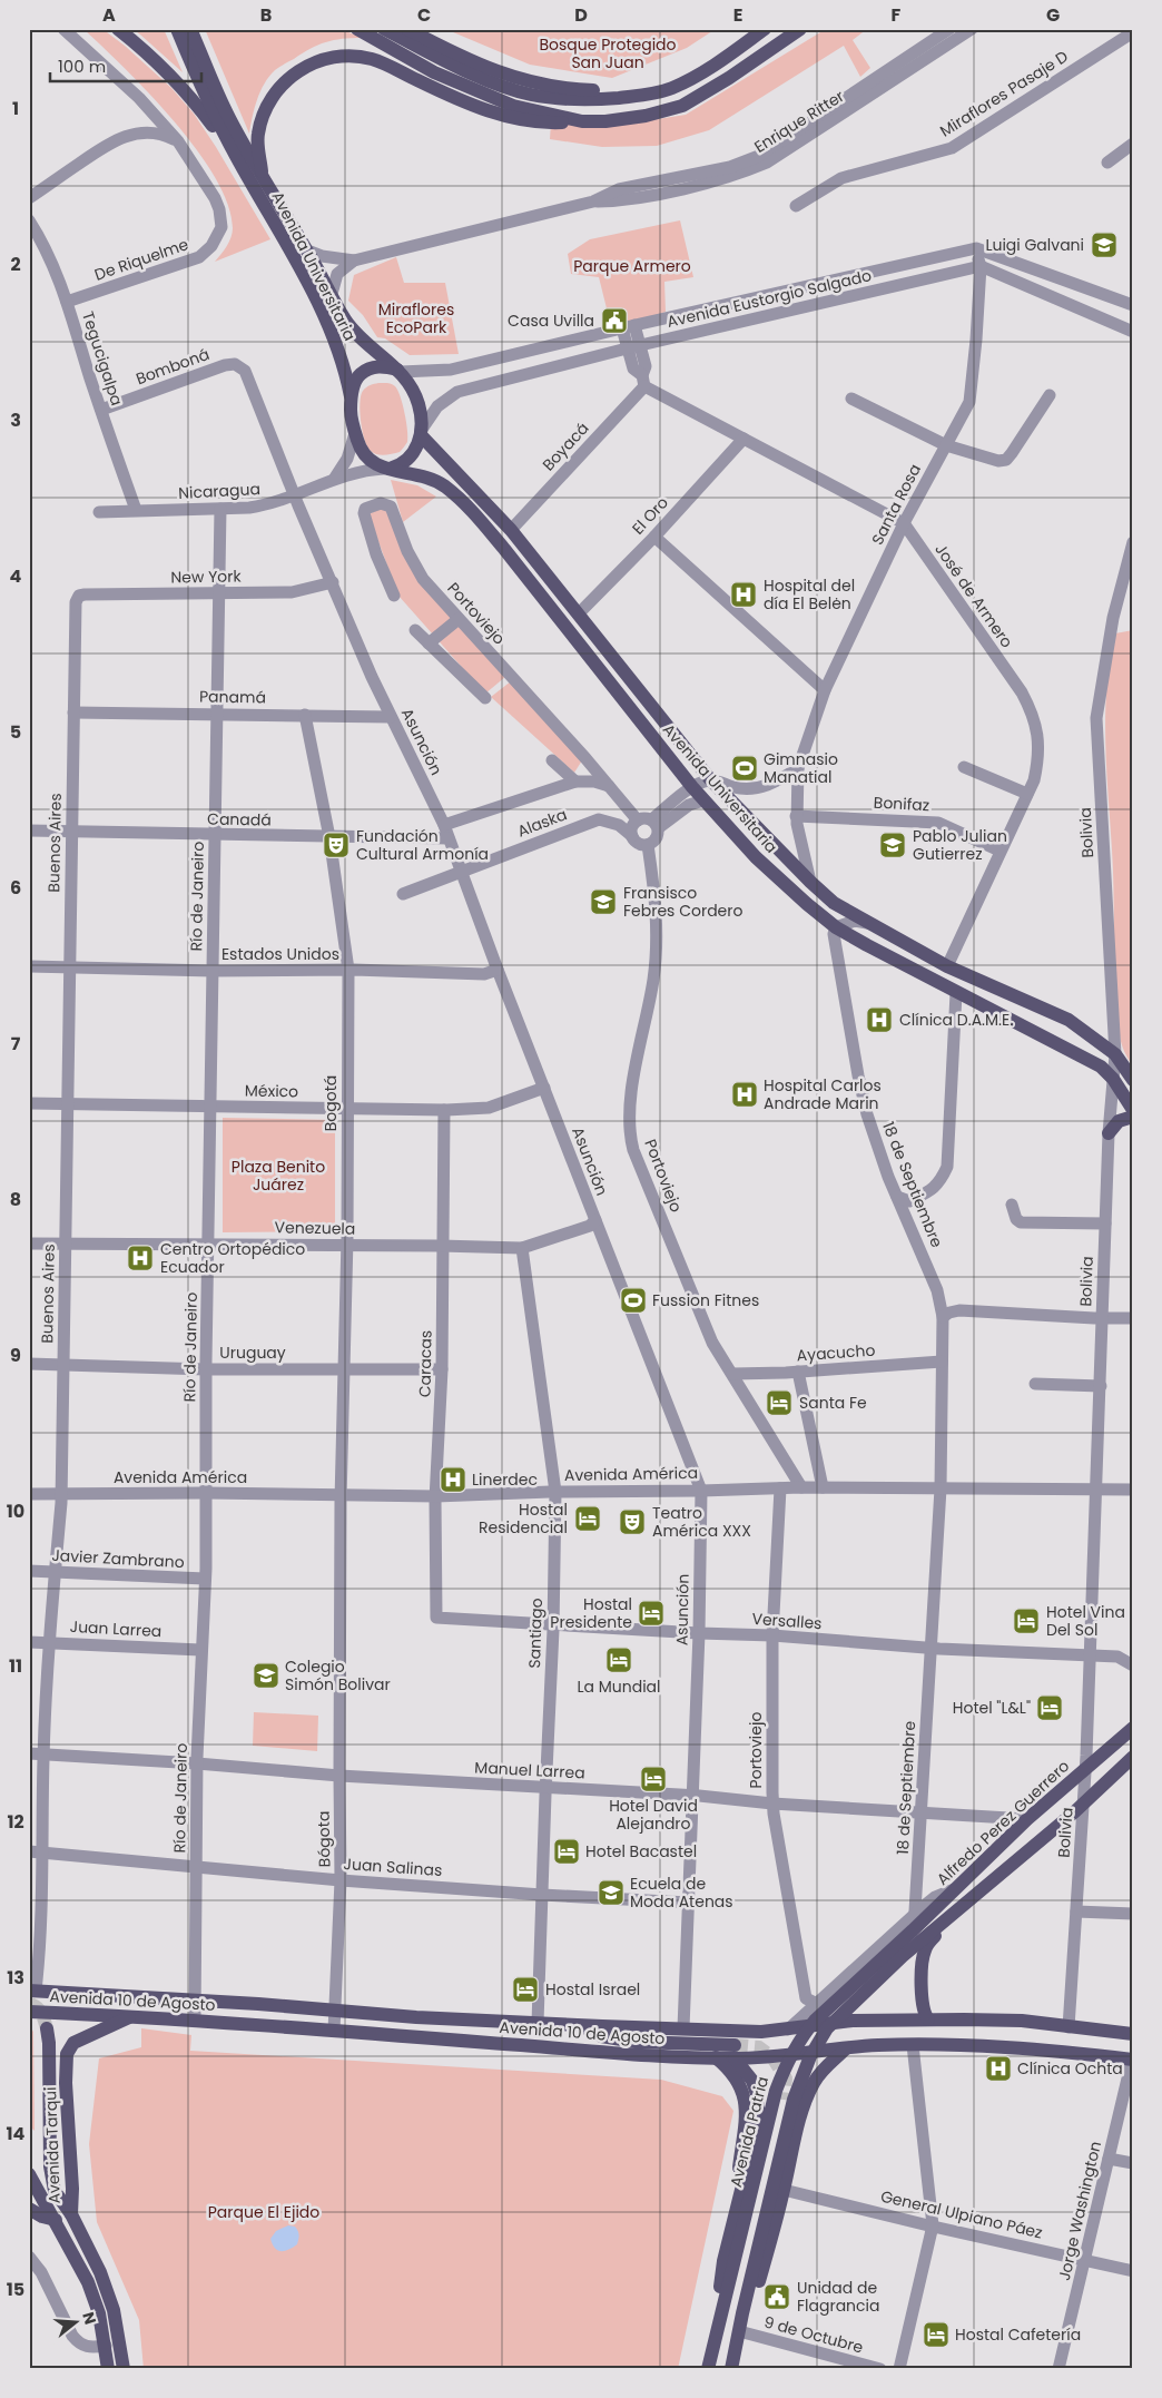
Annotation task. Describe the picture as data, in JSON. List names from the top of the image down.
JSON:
{
  "streets": {
    "main road": [
      "Avenida Universitaria",
      "Alfredo Perez Guerrero",
      "Avenida 10 de Agosto",
      "Avenida Patria",
      "Avenida Tarqui"
    ],
    "street": [
      "Miraflores Pasaje D",
      "Enrique Ritter",
      "De Riquelme",
      "Avenida Eustorgio Salgado",
      "Tegucigalpa",
      "Bomboná",
      "Boyacá",
      "Nicaragua",
      "Santa Rosa",
      "El Oro",
      "New York",
      "José de Armero",
      "Portoviejo",
      "Panamá",
      "Asunción",
      "Bonifaz",
      "Canadá",
      "Alaska",
      "Bolivia",
      "Buenos Aires",
      "Río de Janeiro",
      "Estados Unidos",
      "México",
      "Bogotá",
      "18 de Septiembre",
      "Venezuela",
      "Uruguay",
      "Ayacucho",
      "Caracas",
      "Avenida América",
      "Javier Zambrano",
      "Versalles",
      "Juan Larrea",
      "Santiago",
      "Manuel Larrea",
      "Bógota",
      "Juan Salinas",
      "Jorge Washington",
      "General Ulpiano Páez",
      "9 de Octubre"
    ]
  },
  "crossings": [
    ["Enrique Ritter", "Avenida Universitaria"],
    ["De Riquelme", "Tegucigalpa"],
    ["Avenida Universitaria", "Avenida Eustorgio Salgado"],
    ["Avenida Universitaria", "Boyacá"],
    ["Avenida Universitaria", "Nicaragua"],
    ["Avenida Universitaria", "Santa Rosa"],
    ["Avenida Universitaria", "El Oro"],
    ["Avenida Universitaria", "José de Armero"],
    ["Avenida Universitaria", "Bolivia"],
    ["Avenida Universitaria", "18 de Septiembre"],
    ["Avenida Eustorgio Salgado", "Nicaragua"],
    ["Avenida Eustorgio Salgado", "Santa Rosa"],
    ["Tegucigalpa", "Bomboná"],
    ["Tegucigalpa", "Nicaragua"],
    ["Bomboná", "Asunción"],
    ["Boyacá", "José de Armero"],
    ["Nicaragua", "Asunción"],
    ["Nicaragua", "Río de Janeiro"],
    ["Santa Rosa", "José de Armero"],
    ["Santa Rosa", "Bonifaz"],
    ["El Oro", "José de Armero"],
    ["New York", "Asunción"],
    ["New York", "Buenos Aires"],
    ["New York", "Río de Janeiro"],
    ["José de Armero", "Bonifaz"],
    ["Portoviejo", "Alaska"],
    ["Portoviejo", "Ayacucho"],
    ["Portoviejo", "Avenida América"],
    ["Portoviejo", "Versalles"],
    ["Portoviejo", "Manuel Larrea"],
    ["Panamá", "Asunción"],
    ["Panamá", "Buenos Aires"],
    ["Panamá", "Río de Janeiro"],
    ["Panamá", "Bogotá"],
    ["Asunción", "Canadá"],
    ["Asunción", "Alaska"],
    ["Asunción", "Estados Unidos"],
    ["Asunción", "México"],
    ["Asunción", "Venezuela"],
    ["Asunción", "Avenida América"],
    ["Asunción", "Versalles"],
    ["Asunción", "Manuel Larrea"],
    ["Asunción", "Juan Salinas"],
    ["Asunción", "Avenida 10 de Agosto"],
    ["Canadá", "Buenos Aires"],
    ["Canadá", "Río de Janeiro"],
    ["Canadá", "Bogotá"],
    ["Bolivia", "Avenida América"],
    ["Bolivia", "Versalles"],
    ["Bolivia", "Alfredo Perez Guerrero"],
    ["Bolivia", "Avenida 10 de Agosto"],
    ["Buenos Aires", "Estados Unidos"],
    ["Buenos Aires", "México"],
    ["Buenos Aires", "Venezuela"],
    ["Buenos Aires", "Uruguay"],
    ["Buenos Aires", "Avenida América"],
    ["Buenos Aires", "Javier Zambrano"],
    ["Buenos Aires", "Juan Larrea"],
    ["Buenos Aires", "Manuel Larrea"],
    ["Buenos Aires", "Juan Salinas"],
    ["Buenos Aires", "Avenida 10 de Agosto"],
    ["Río de Janeiro", "Estados Unidos"],
    ["Río de Janeiro", "México"],
    ["Río de Janeiro", "Venezuela"],
    ["Río de Janeiro", "Uruguay"],
    ["Río de Janeiro", "Avenida América"],
    ["Río de Janeiro", "Javier Zambrano"],
    ["Río de Janeiro", "Juan Larrea"],
    ["Río de Janeiro", "Manuel Larrea"],
    ["Río de Janeiro", "Juan Salinas"],
    ["Río de Janeiro", "Avenida 10 de Agosto"],
    ["Estados Unidos", "Bogotá"],
    ["México", "Bogotá"],
    ["México", "Caracas"],
    ["Bogotá", "Venezuela"],
    ["Bogotá", "Uruguay"],
    ["Bogotá", "Avenida América"],
    ["Bogotá", "Bógota"],
    ["18 de Septiembre", "Ayacucho"],
    ["18 de Septiembre", "Avenida América"],
    ["18 de Septiembre", "Versalles"],
    ["18 de Septiembre", "Manuel Larrea"],
    ["18 de Septiembre", "Alfredo Perez Guerrero"],
    ["Venezuela", "Caracas"],
    ["Venezuela", "Santiago"],
    ["Uruguay", "Caracas"],
    ["Caracas", "Avenida América"],
    ["Caracas", "Versalles"],
    ["Avenida América", "Santiago"],
    ["Avenida América", "Bógota"],
    ["Versalles", "Santiago"],
    ["Santiago", "Manuel Larrea"],
    ["Santiago", "Juan Salinas"],
    ["Santiago", "Avenida 10 de Agosto"],
    ["Manuel Larrea", "Alfredo Perez Guerrero"],
    ["Manuel Larrea", "Bógota"],
    ["Alfredo Perez Guerrero", "Avenida Patria"],
    ["Bógota", "Juan Salinas"],
    ["Bógota", "Avenida 10 de Agosto"],
    ["Avenida 10 de Agosto", "Avenida Tarqui"],
    ["Avenida 10 de Agosto", "Jorge Washington"],
    ["Avenida Patria", "9 de Octubre"],
    ["Jorge Washington", "General Ulpiano Páez"]
  ],
  "parks": [
    "Bosque Protegido San Juan",
    "Parque Armero",
    "Miraflores EcoPark",
    "Plaza Benito Juárez",
    "Parque El Ejido"
  ],
  "places": {
    "school or university": [
      "Luigi Galvani",
      "Pablo Julian Gutierrez",
      "Fransisco Febres Cordero",
      "Colegio Simón Bolivar",
      "Ecuela de Moda Atenas"
    ],
    "public building": ["Casa Uvilla", "Unidad de Flagrancia"],
    "hospital": [
      "Hospital del día El Belėn",
      "Clínica D.A.M.E.",
      "Hospital Carlos Andrade Marin",
      "Centro Ortopédico Ecuador",
      "Linerdec",
      "Clínica Ochta"
    ],
    "sports": ["Gimnasio Manatial", "Fussion Fitnes"],
    "theatre": ["Fundación Cultural Armonía", "Teatro América XXX"],
    "hotel": [
      "Santa Fe",
      "Hostal Residencial",
      "Hostal Presidente",
      "Hotel Vina Del Sol",
      "La Mundial",
      "Hotel \"L&L\"",
      "Hotel David Alejandro",
      "Hotel Bacastel",
      "Hostal Israel",
      "Hostal Cafetería"
    ]
  },
  "scale_bar": "100 m",
  "north": "right",
  "grid": {
    "columns": [
      "A",
      "B",
      "C",
      "D",
      "E",
      "F",
      "G"
    ],
    "rows": [
      "1",
      "2",
      "3",
      "4",
      "5",
      "6",
      "7",
      "8",
      "9",
      "10",
      "11",
      "12",
      "13",
      "14",
      "15"
    ]
  }
}
